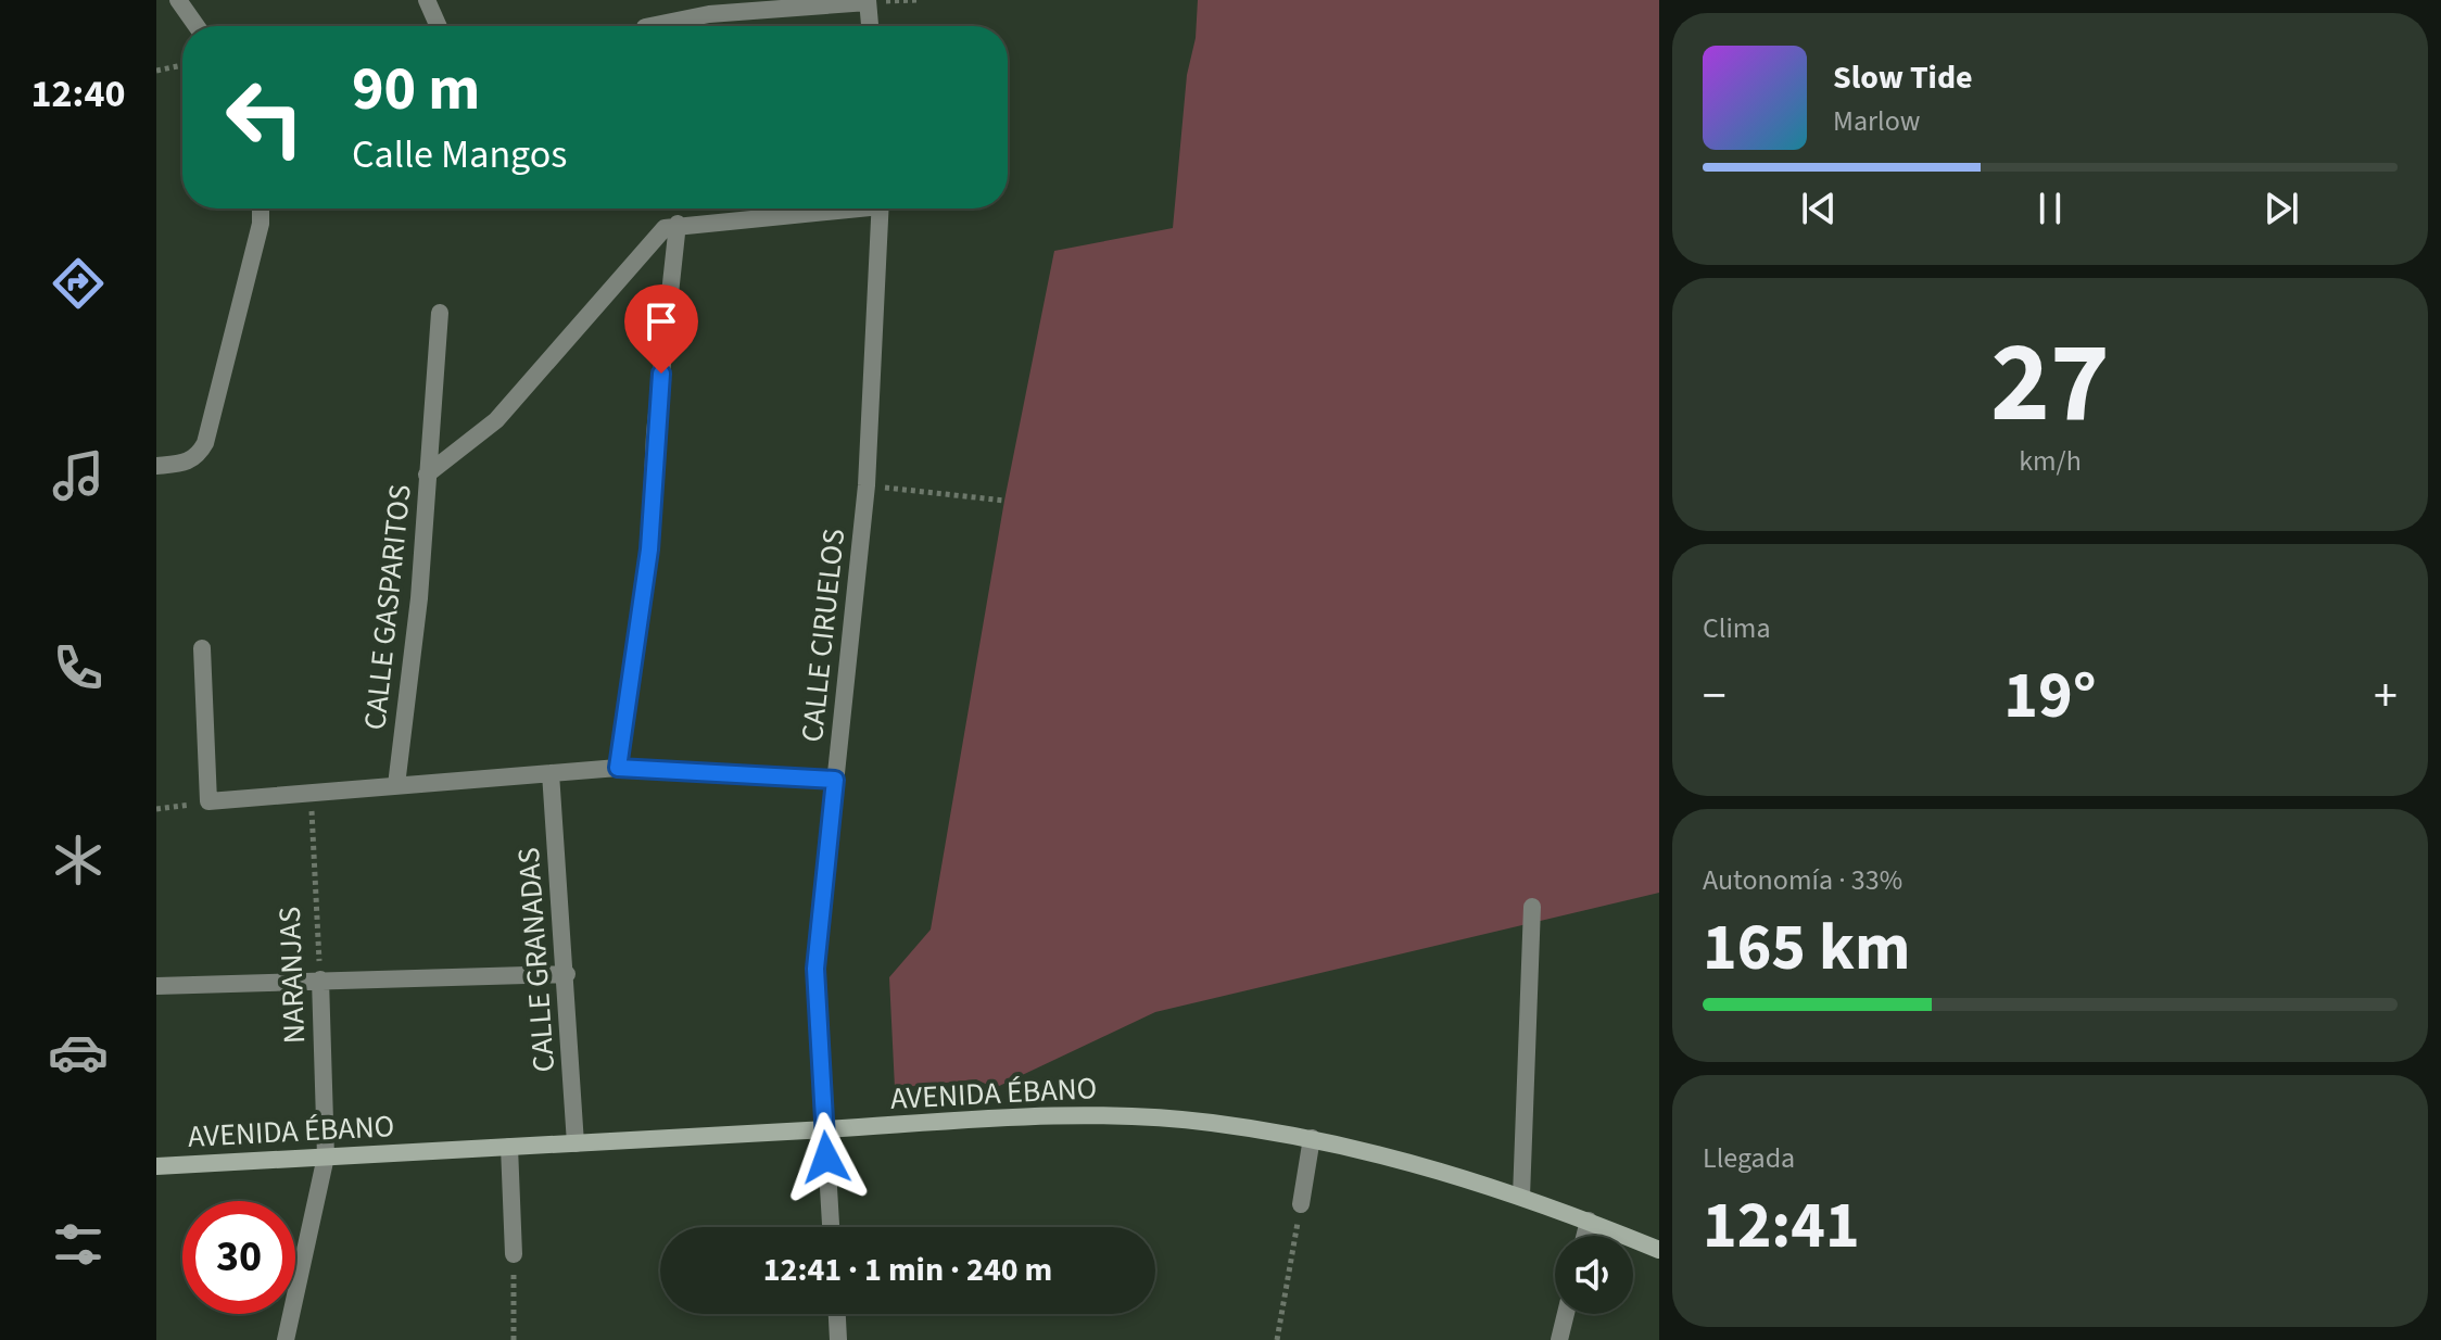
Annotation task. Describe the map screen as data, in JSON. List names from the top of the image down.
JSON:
{
  "streets": {
    "main road": ["AVENIDA ÉBANO"],
    "street": [
      "CALLE GASPARITOS",
      "CALLE CIRUELOS",
      "CALLE GRANADAS",
      "NARANJAS"
    ]
  },
  "crossings": [
    ["CALLE CIRUELOS", "AVENIDA ÉBANO"],
    ["CALLE GRANADAS", "AVENIDA ÉBANO"],
    ["NARANJAS", "AVENIDA ÉBANO"]
  ],
  "page": {
    "tabs": "12:40",
    "turn": ["90 m", "Calle Mangos"],
    "song": ["Slow Tide", "Marlow"],
    "tile": [
      ["27", "km/h"],
      "Clima",
      ["Autonomía · 33%", "165 km"],
      ["Llegada", "12:41"]
    ],
    "heat": ["−", "19°", "+"],
    "limit": "30",
    "trip": "12:41 · 1 min · 240 m"
  }
}
